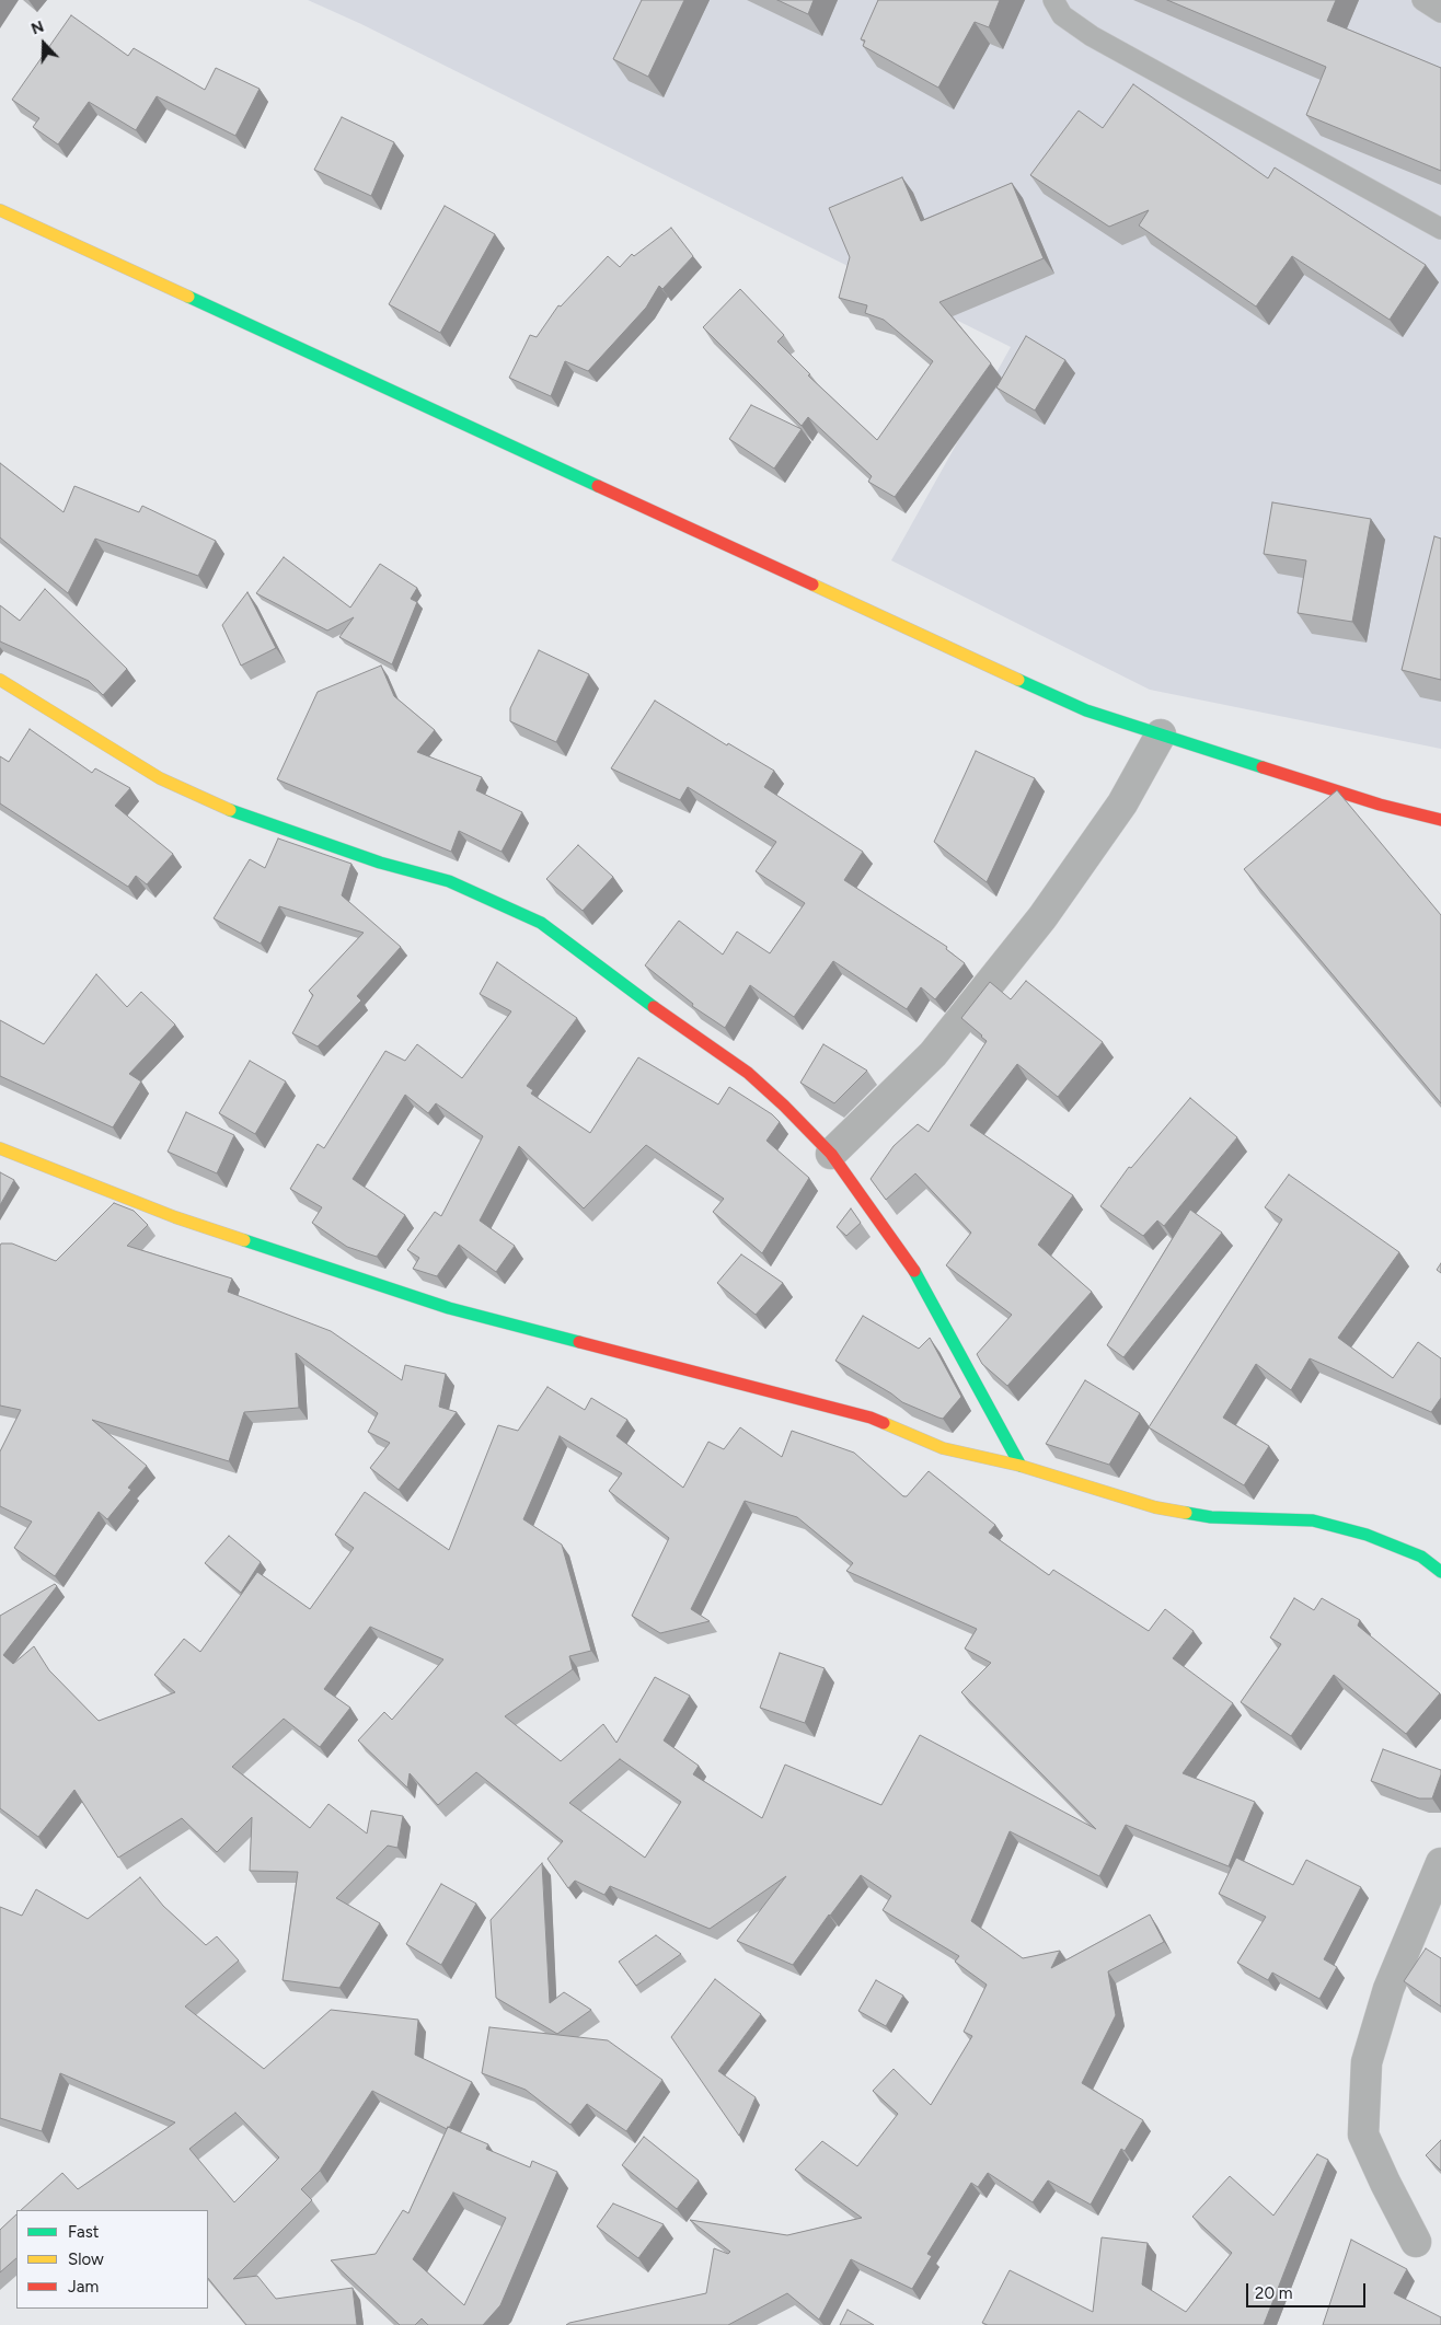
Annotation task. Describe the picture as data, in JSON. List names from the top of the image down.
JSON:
{
  "legend": ["Fast", "Slow", "Jam"],
  "scale_bar": "20 m",
  "north": "top"
}
